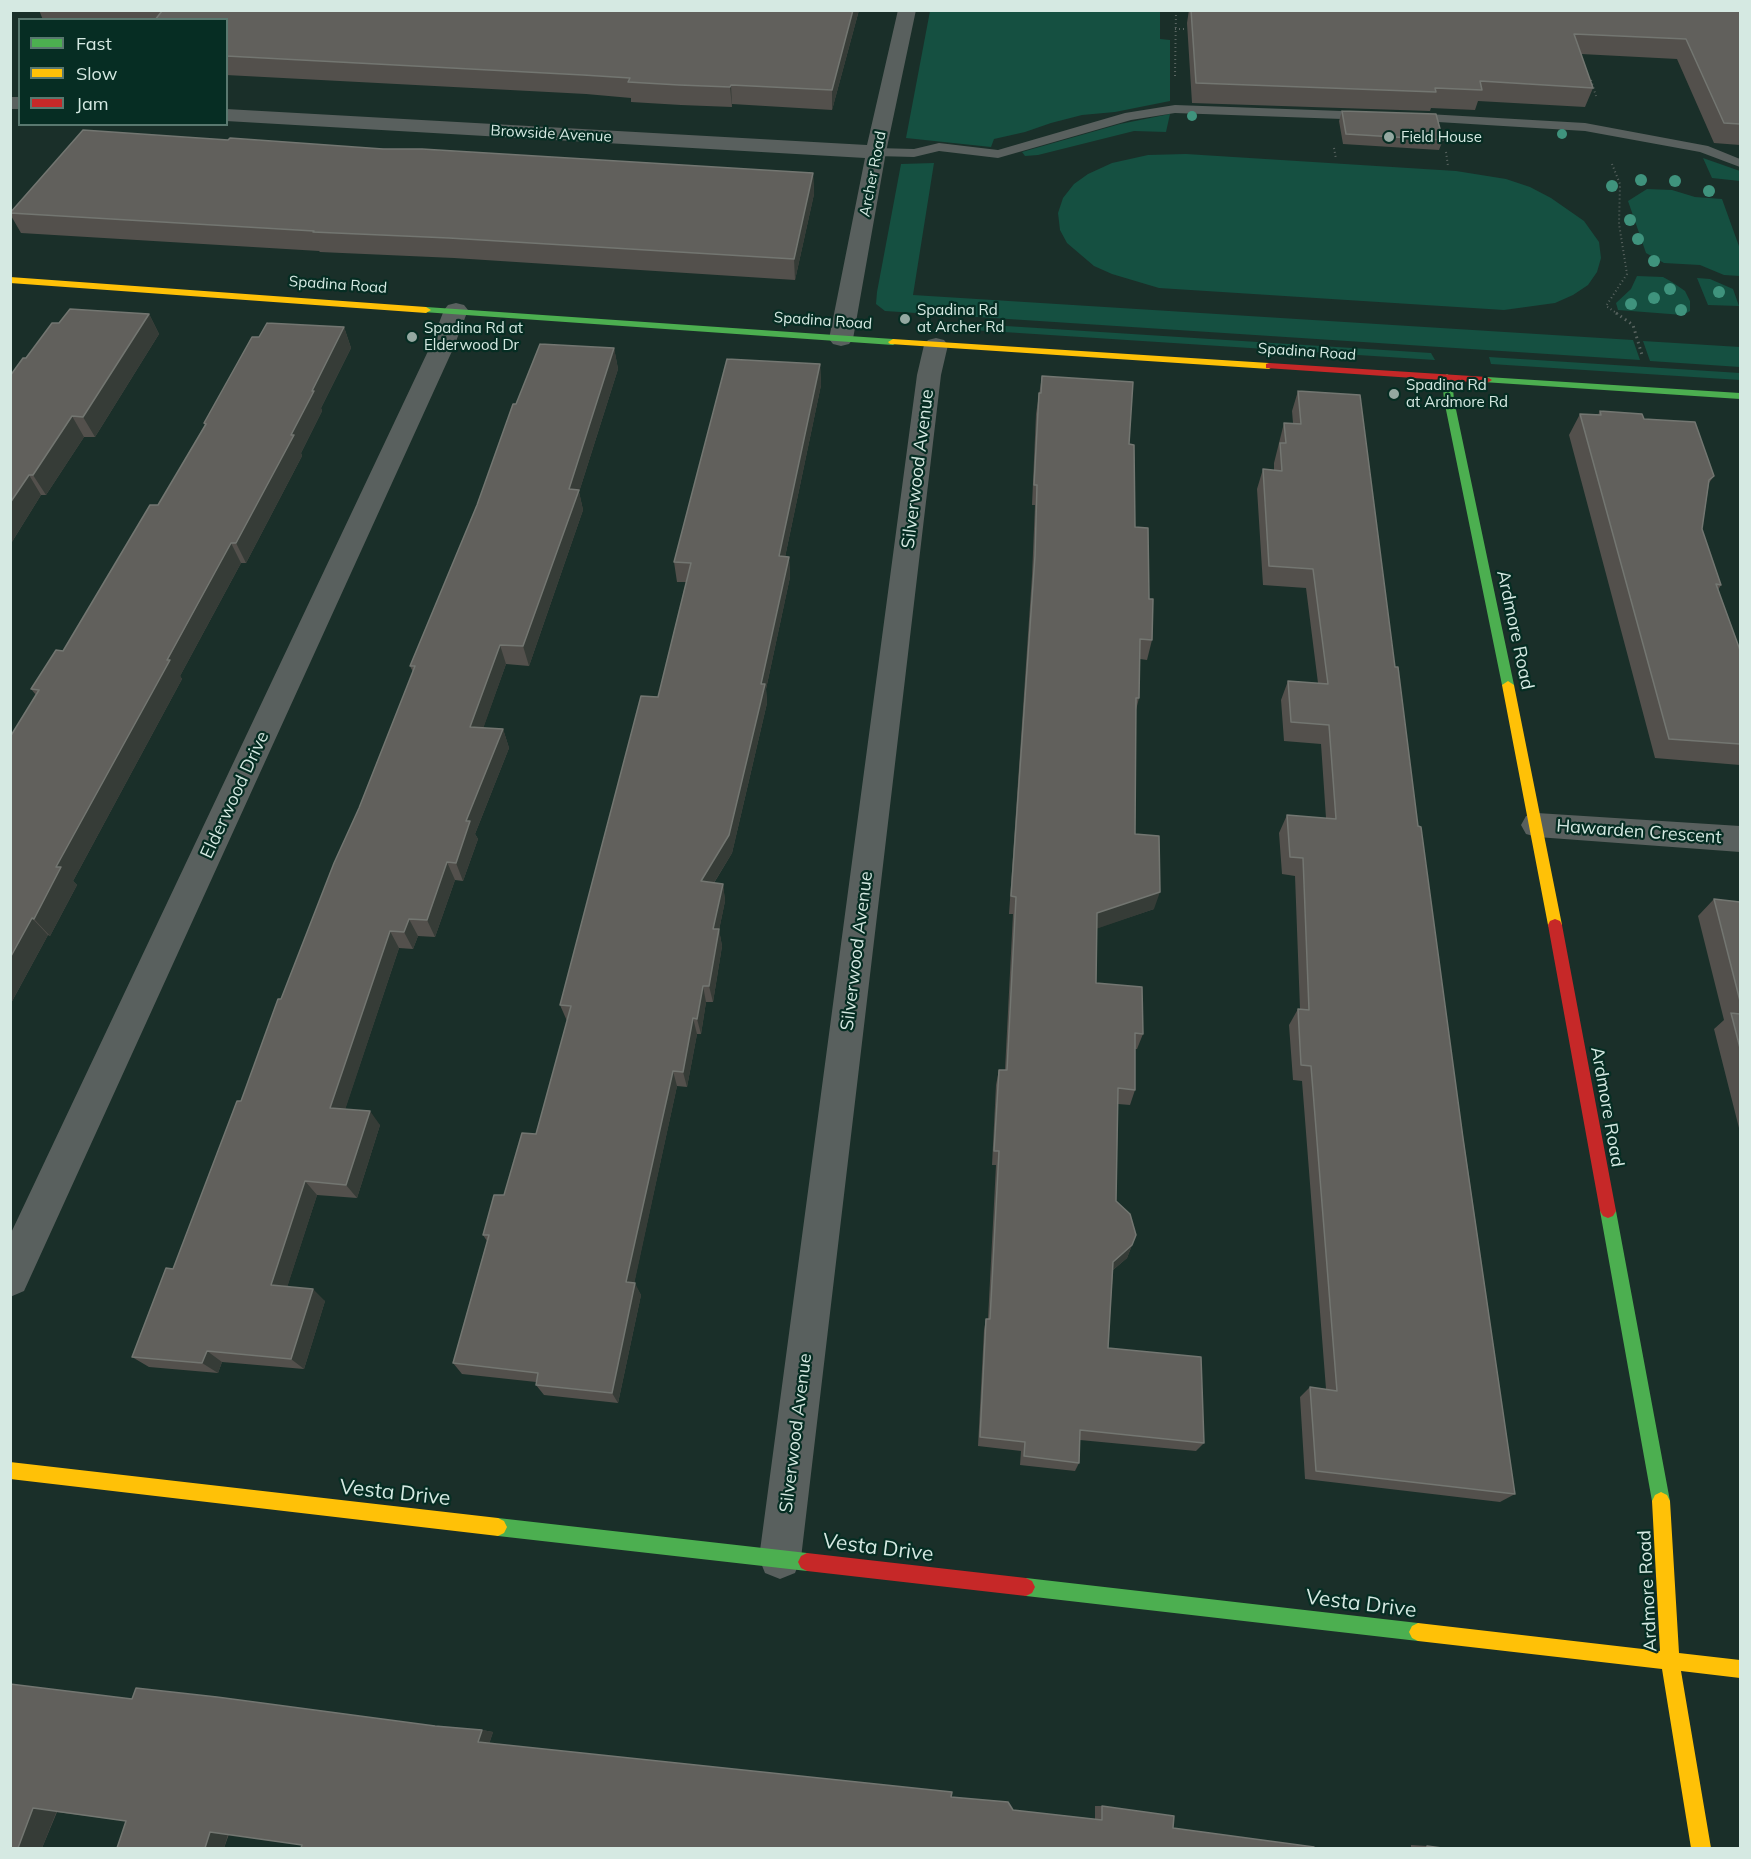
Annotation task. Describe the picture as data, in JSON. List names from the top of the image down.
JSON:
{
  "streets": {
    "street": [
      "Browside Avenue",
      "Archer Road",
      "Spadina Road",
      "Silverwood Avenue",
      "Ardmore Road",
      "Elderwood Drive",
      "Hawarden Crescent",
      "Vesta Drive"
    ]
  },
  "crossings": [
    ["Browside Avenue", "Archer Road"],
    ["Archer Road", "Spadina Road"],
    ["Spadina Road", "Silverwood Avenue"],
    ["Spadina Road", "Ardmore Road"],
    ["Spadina Road", "Elderwood Drive"],
    ["Silverwood Avenue", "Vesta Drive"],
    ["Ardmore Road", "Hawarden Crescent"],
    ["Ardmore Road", "Vesta Drive"]
  ],
  "places": [
    "Field House",
    "Spadina Rd at Archer Rd",
    "Spadina Rd at Elderwood Dr",
    "Spadina Rd at Ardmore Rd"
  ],
  "legend": ["Fast", "Slow", "Jam"]
}
